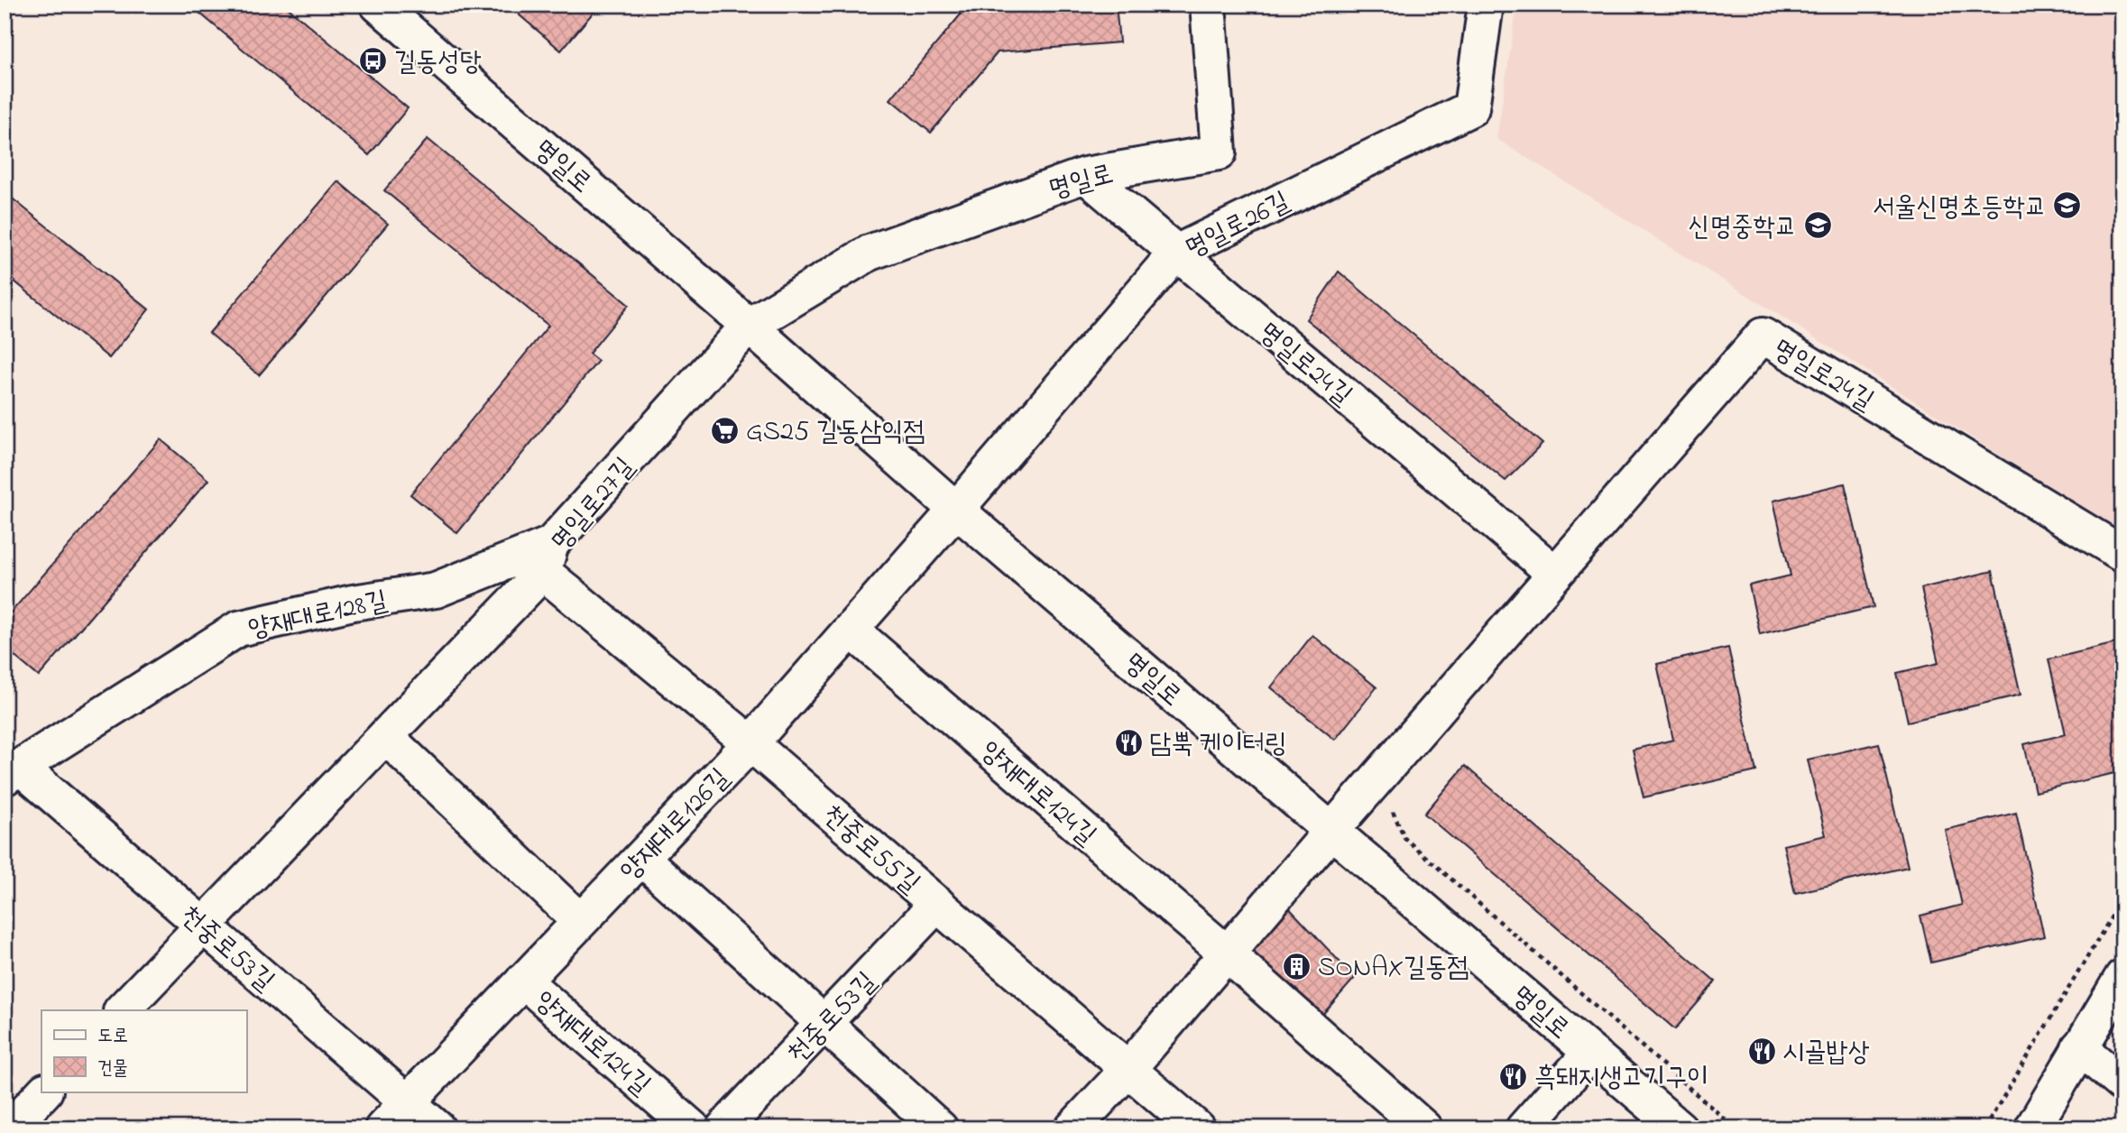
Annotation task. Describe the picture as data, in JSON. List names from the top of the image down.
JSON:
{
  "streets": {
    "street": [
      "명일로",
      "명일로26길",
      "명일로24길",
      "명일로27길",
      "양재대로128길",
      "양재대로124길",
      "양재대로126길",
      "천중로55길",
      "천중로53길"
    ]
  },
  "crossings": [
    ["명일로", "명일로26길"],
    ["명일로", "명일로24길"],
    ["명일로", "명일로27길"],
    ["명일로", "양재대로126길"],
    ["명일로26길", "명일로24길"],
    ["명일로26길", "양재대로126길"],
    ["명일로27길", "양재대로128길"],
    ["명일로27길", "천중로55길"],
    ["명일로27길", "천중로53길"],
    ["양재대로128길", "천중로55길"],
    ["양재대로128길", "천중로53길"],
    ["양재대로124길", "양재대로126길"],
    ["양재대로126길", "천중로55길"],
    ["양재대로126길", "천중로53길"],
    ["천중로55길", "천중로53길"]
  ],
  "places": {
    "bus stop": ["길동성당"],
    "school or university": ["서울신명초등학교", "신명중학교"],
    "supermarket": ["GS25 길동삼익점"],
    "restaurant": ["담뿍 케이터링", "시골밥상", "흑돼지생고기구이"],
    "building": ["SONAX길동점"]
  },
  "legend": ["도로", "건물"]
}
